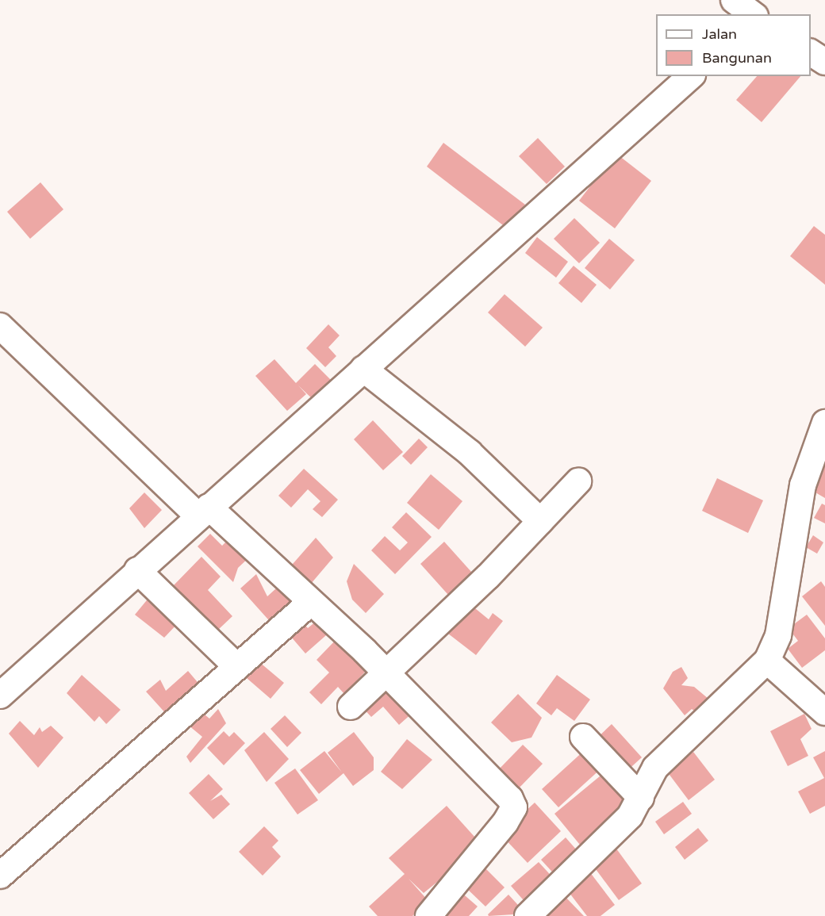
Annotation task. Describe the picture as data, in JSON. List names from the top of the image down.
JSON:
{
  "legend": ["Jalan", "Bangunan"]
}
